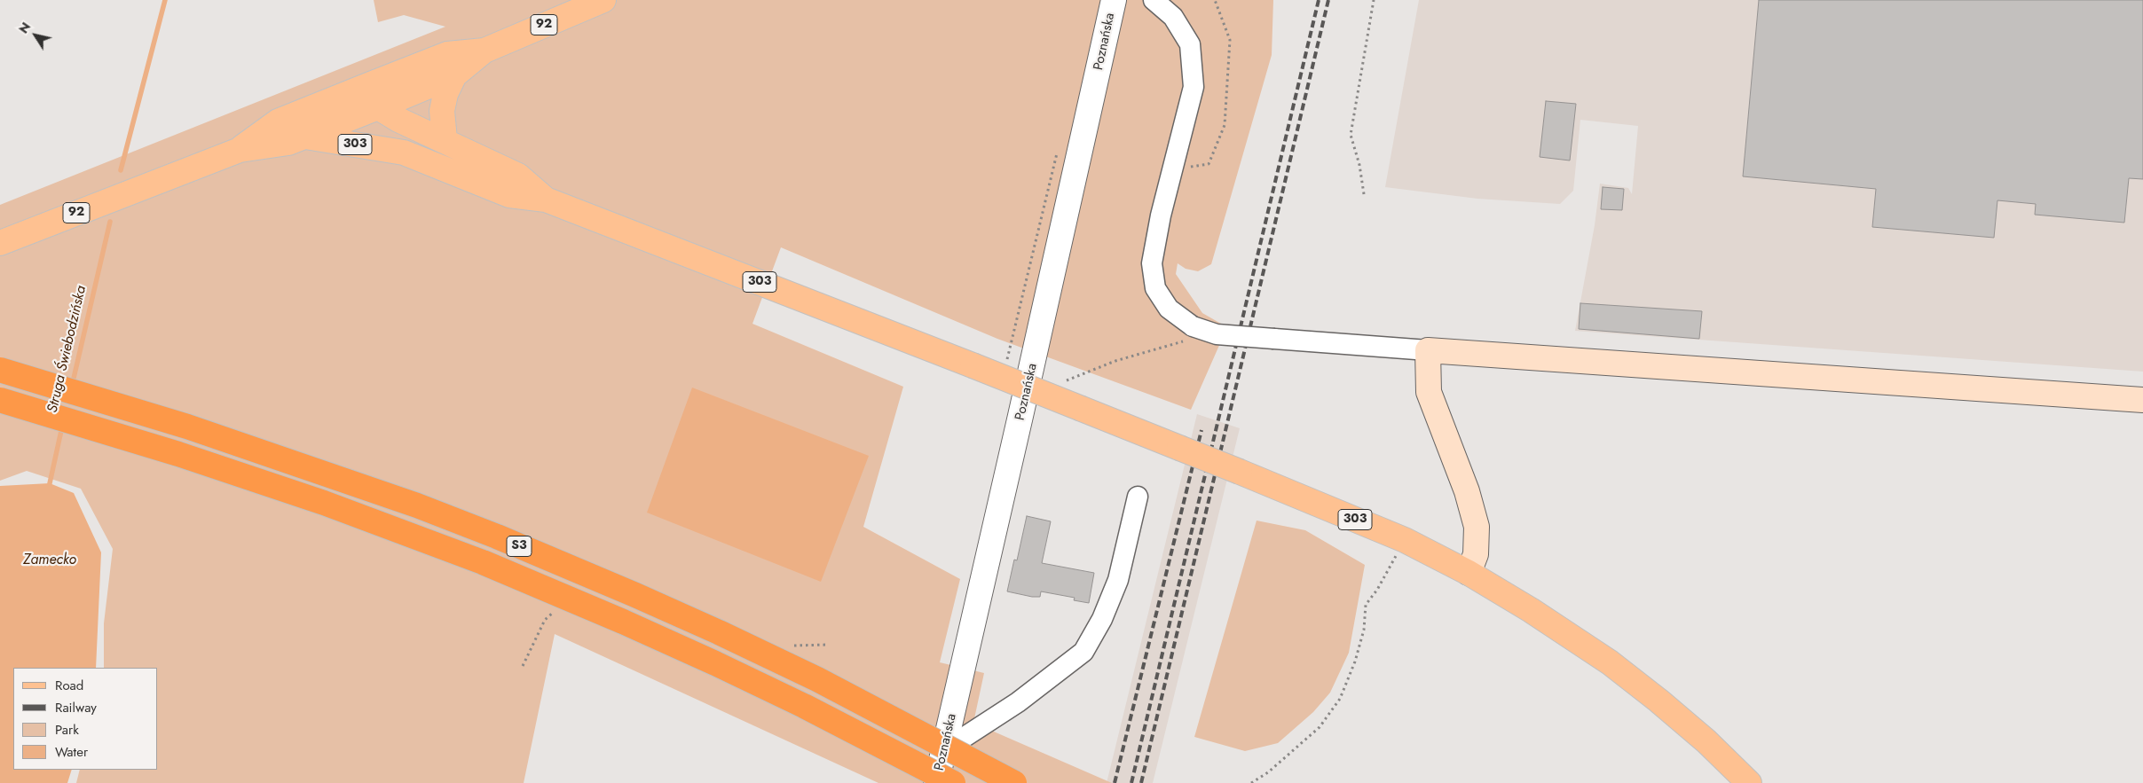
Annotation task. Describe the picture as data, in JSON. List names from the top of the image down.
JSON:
{
  "streets": {
    "highway": ["S3"],
    "main road": ["92", "303"],
    "street": ["Poznańska"]
  },
  "crossings": [
    ["92", "303"]
  ],
  "water": ["Struga Świebodzińska", "Zamecko"],
  "legend": [
    "Road",
    "Railway",
    "Park",
    "Water"
  ],
  "north": "top left"
}
